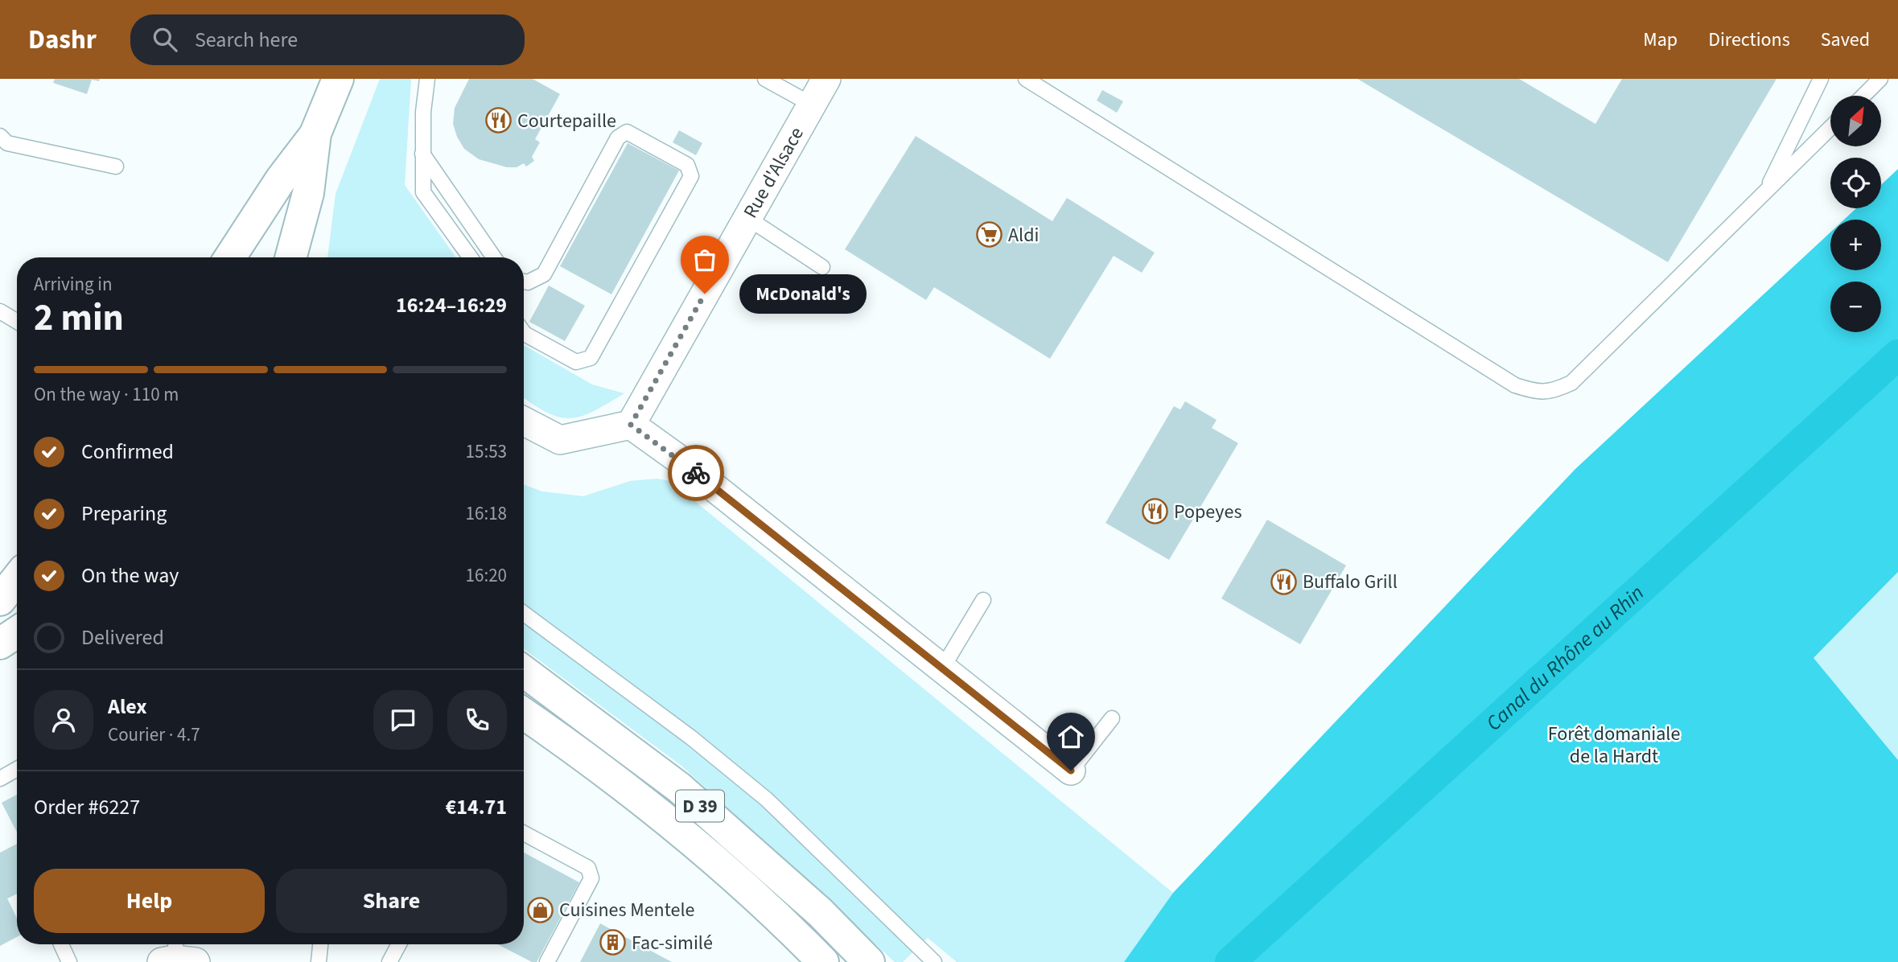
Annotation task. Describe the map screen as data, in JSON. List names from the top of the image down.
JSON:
{
  "streets": {
    "main road": ["D 39"],
    "street": ["Rue d'Alsace"]
  },
  "water": ["Canal du Rhône au Rhin"],
  "parks": ["Forêt domaniale de la Hardt"],
  "places": {
    "restaurant": ["Courtepaille", "Popeyes", "Buffalo Grill"],
    "supermarket": ["Aldi"],
    "other": ["McDonald's"],
    "shop": ["Cuisines Mentele"],
    "building": ["Fac-similé"]
  },
  "north": "top right",
  "page": {
    "header": "Dashr",
    "search": "Search here",
    "nav": ["Map", "Directions", "Saved"],
    "map_buttons": ["+", "−"],
    "heading": ["2 min", "Arriving in", "16:24–16:29"],
    "panel": [
      "Alex",
      "Courier · 4.7",
      "Order #6227",
      "€14.71"
    ],
    "bubble": "McDonald's",
    "bar": "On the way · 110 m",
    "list": [
      ["Confirmed", "15:53"],
      ["Preparing", "16:18"],
      ["On the way", "16:20"],
      "Delivered"
    ],
    "buttons": ["Help", "Share"]
  }
}
